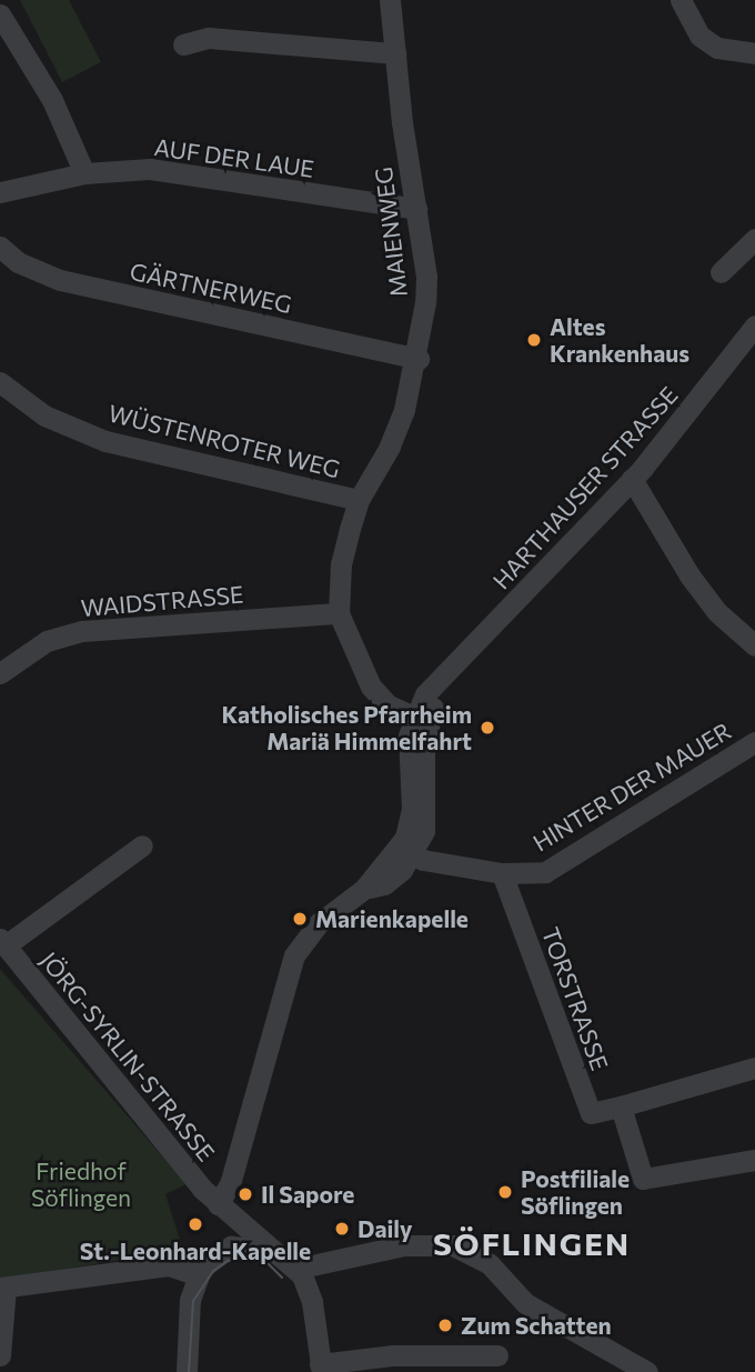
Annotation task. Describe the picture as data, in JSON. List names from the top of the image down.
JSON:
{
  "streets": {
    "street": [
      "AUF DER LAUE",
      "MAIENWEG",
      "GÄRTNERWEG",
      "WÜSTENROTER WEG",
      "HARTHAUSER STRASSE",
      "WAIDSTRASSE",
      "HINTER DER MAUER",
      "TORSTRASSE",
      "JÖRG-SYRLIN-STRASSE"
    ]
  },
  "crossings": [
    ["AUF DER LAUE", "MAIENWEG"],
    ["MAIENWEG", "GÄRTNERWEG"],
    ["MAIENWEG", "WÜSTENROTER WEG"],
    ["MAIENWEG", "HARTHAUSER STRASSE"],
    ["MAIENWEG", "WAIDSTRASSE"],
    ["HARTHAUSER STRASSE", "HINTER DER MAUER"],
    ["HARTHAUSER STRASSE", "JÖRG-SYRLIN-STRASSE"],
    ["HINTER DER MAUER", "TORSTRASSE"]
  ],
  "districts": ["SÖFLINGEN"],
  "parks": ["Friedhof Söflingen"],
  "places": [
    "Altes Krankenhaus",
    "Katholisches Pfarrheim Mariä Himmelfahrt",
    "Marienkapelle",
    "Postfiliale Söflingen",
    "Il Sapore",
    "St.-Leonhard-Kapelle",
    "Daily",
    "Zum Schatten"
  ]
}
